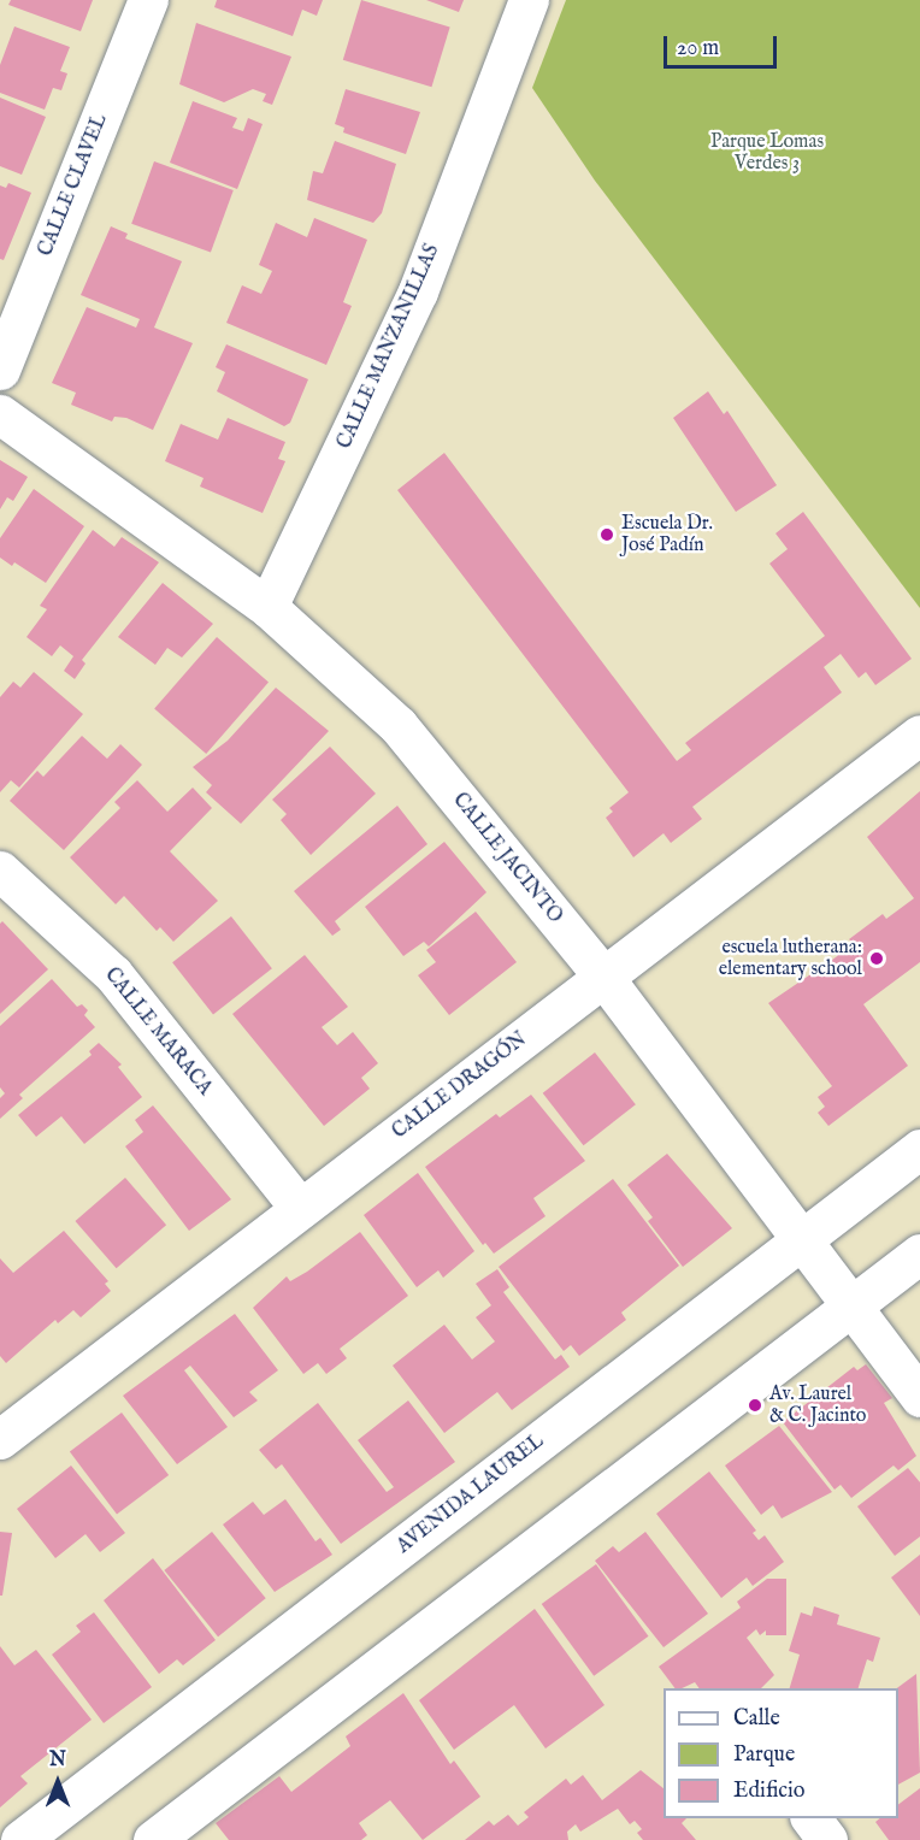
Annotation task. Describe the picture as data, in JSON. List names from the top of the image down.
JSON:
{
  "streets": {
    "street": [
      "CALLE CLAVEL",
      "CALLE MANZANILLAS",
      "CALLE JACINTO",
      "CALLE MARACA",
      "CALLE DRAGÓN",
      "AVENIDA LAUREL"
    ]
  },
  "crossings": [
    ["CALLE MANZANILLAS", "CALLE JACINTO"],
    ["CALLE JACINTO", "CALLE DRAGÓN"],
    ["CALLE JACINTO", "AVENIDA LAUREL"],
    ["CALLE MARACA", "CALLE DRAGÓN"]
  ],
  "parks": ["Parque Lomas Verdes 3"],
  "places": ["Escuela Dr. José Padín", "escuela lutherana: elementary school", "Av. Laurel & C. Jacinto"],
  "legend": ["Calle", "Parque", "Edificio"],
  "scale_bar": "20 m",
  "north": "top"
}
